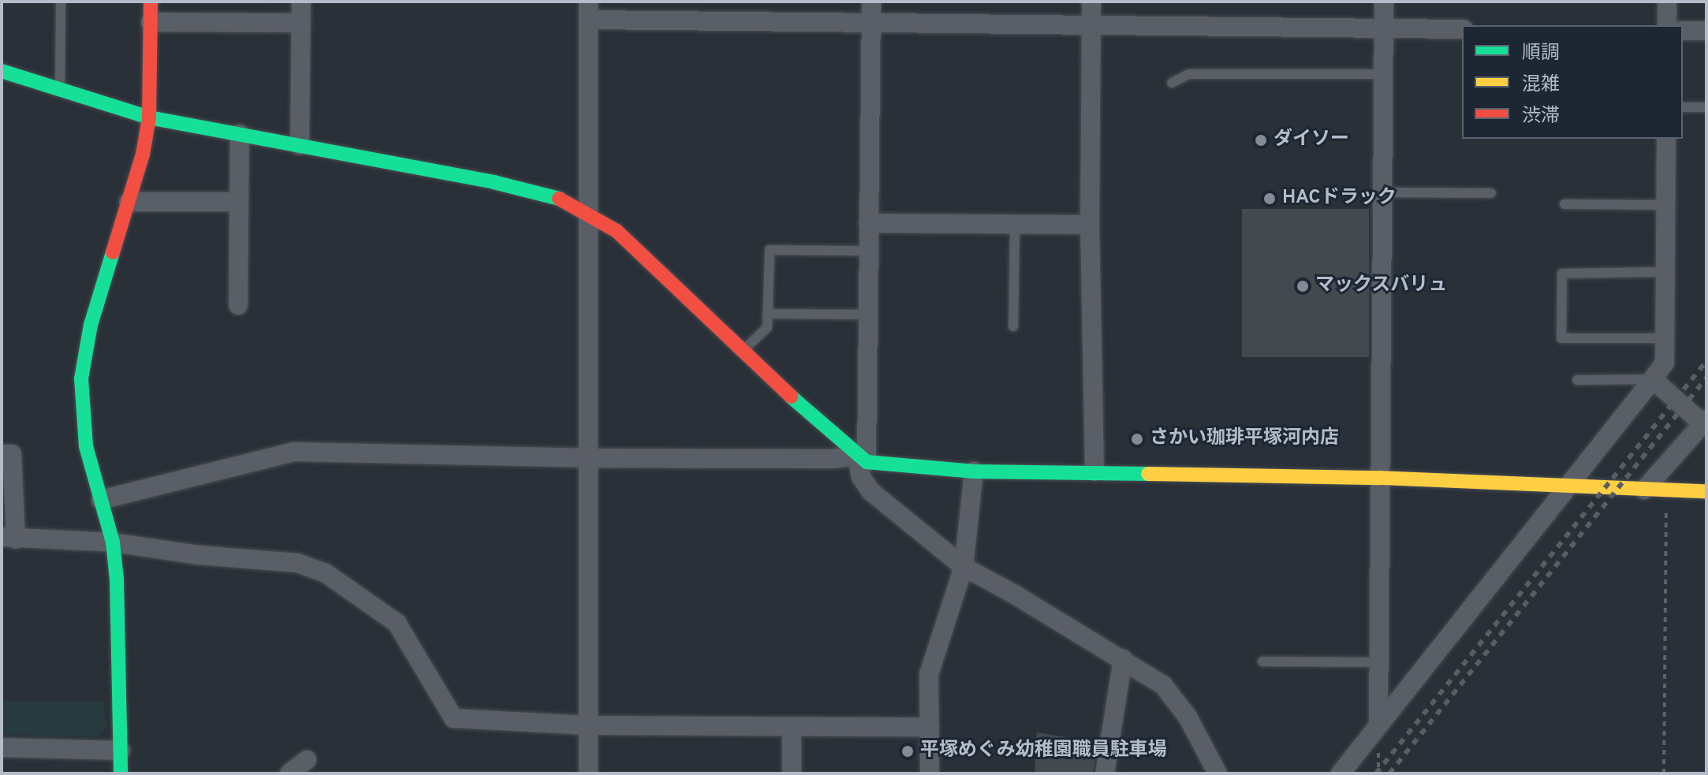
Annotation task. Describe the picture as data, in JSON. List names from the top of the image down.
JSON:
{
  "places": [
    "ダイソー",
    "HACドラック",
    "マックスバリュ",
    "さかい珈琲平塚河内店",
    "平塚めぐみ幼稚園職員駐車場"
  ],
  "legend": ["順調", "混雑", "渋滞"]
}
